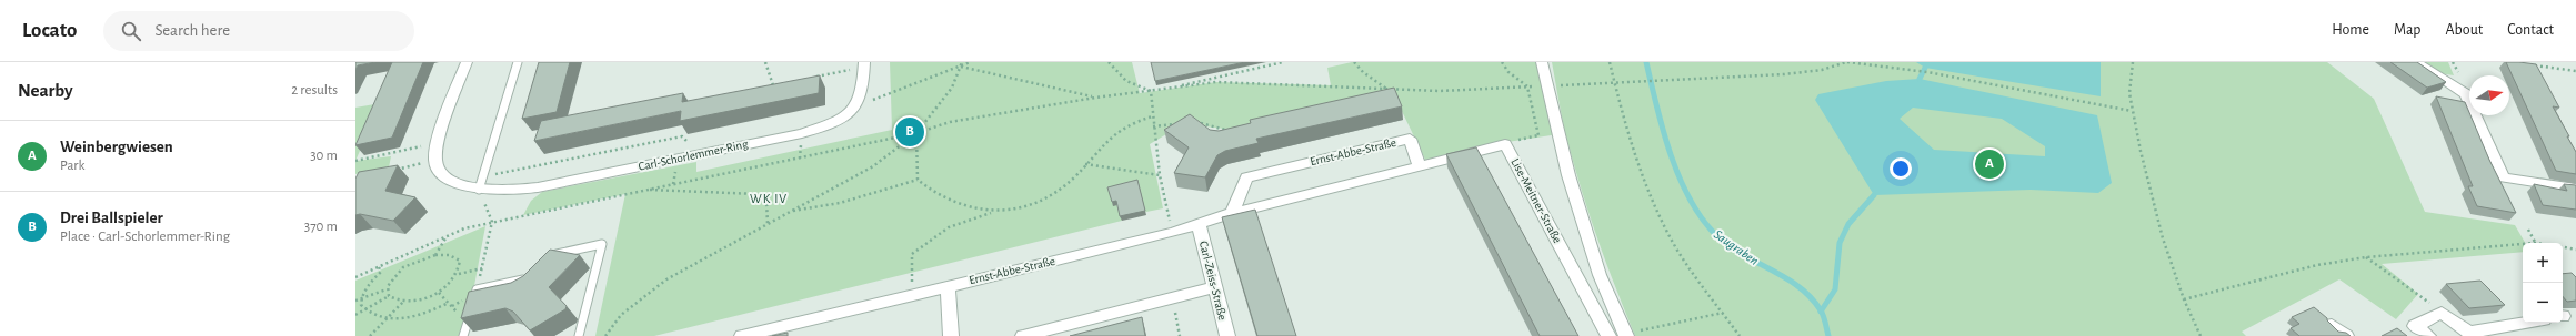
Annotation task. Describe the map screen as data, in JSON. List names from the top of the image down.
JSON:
{
  "streets": {
    "street": [
      "Ernst-Abbe-Straße",
      "Carl-Schorlemmer-Ring",
      "Lise-Meitner-Straße",
      "Carl-Zeiss-Straße"
    ]
  },
  "crossings": [
    ["Ernst-Abbe-Straße", "Lise-Meitner-Straße"],
    ["Ernst-Abbe-Straße", "Carl-Zeiss-Straße"]
  ],
  "districts": ["WK IV"],
  "water": ["Saugraben"],
  "north": "right",
  "page": {
    "header": "Locato",
    "search": "Search here",
    "nav": [
      "Home",
      "Map",
      "About",
      "Contact"
    ],
    "heading": ["Nearby", "2 results"],
    "pins": ["B", "A"],
    "list": [
      {
        "mark": "A",
        "name": "Weinbergwiesen",
        "note": "Park",
        "value": "30 m"
      },
      {
        "mark": "B",
        "name": "Drei Ballspieler",
        "note": "Place · Carl-Schorlemmer-Ring",
        "value": "370 m"
      }
    ],
    "map_buttons": ["+", "−"]
  }
}
